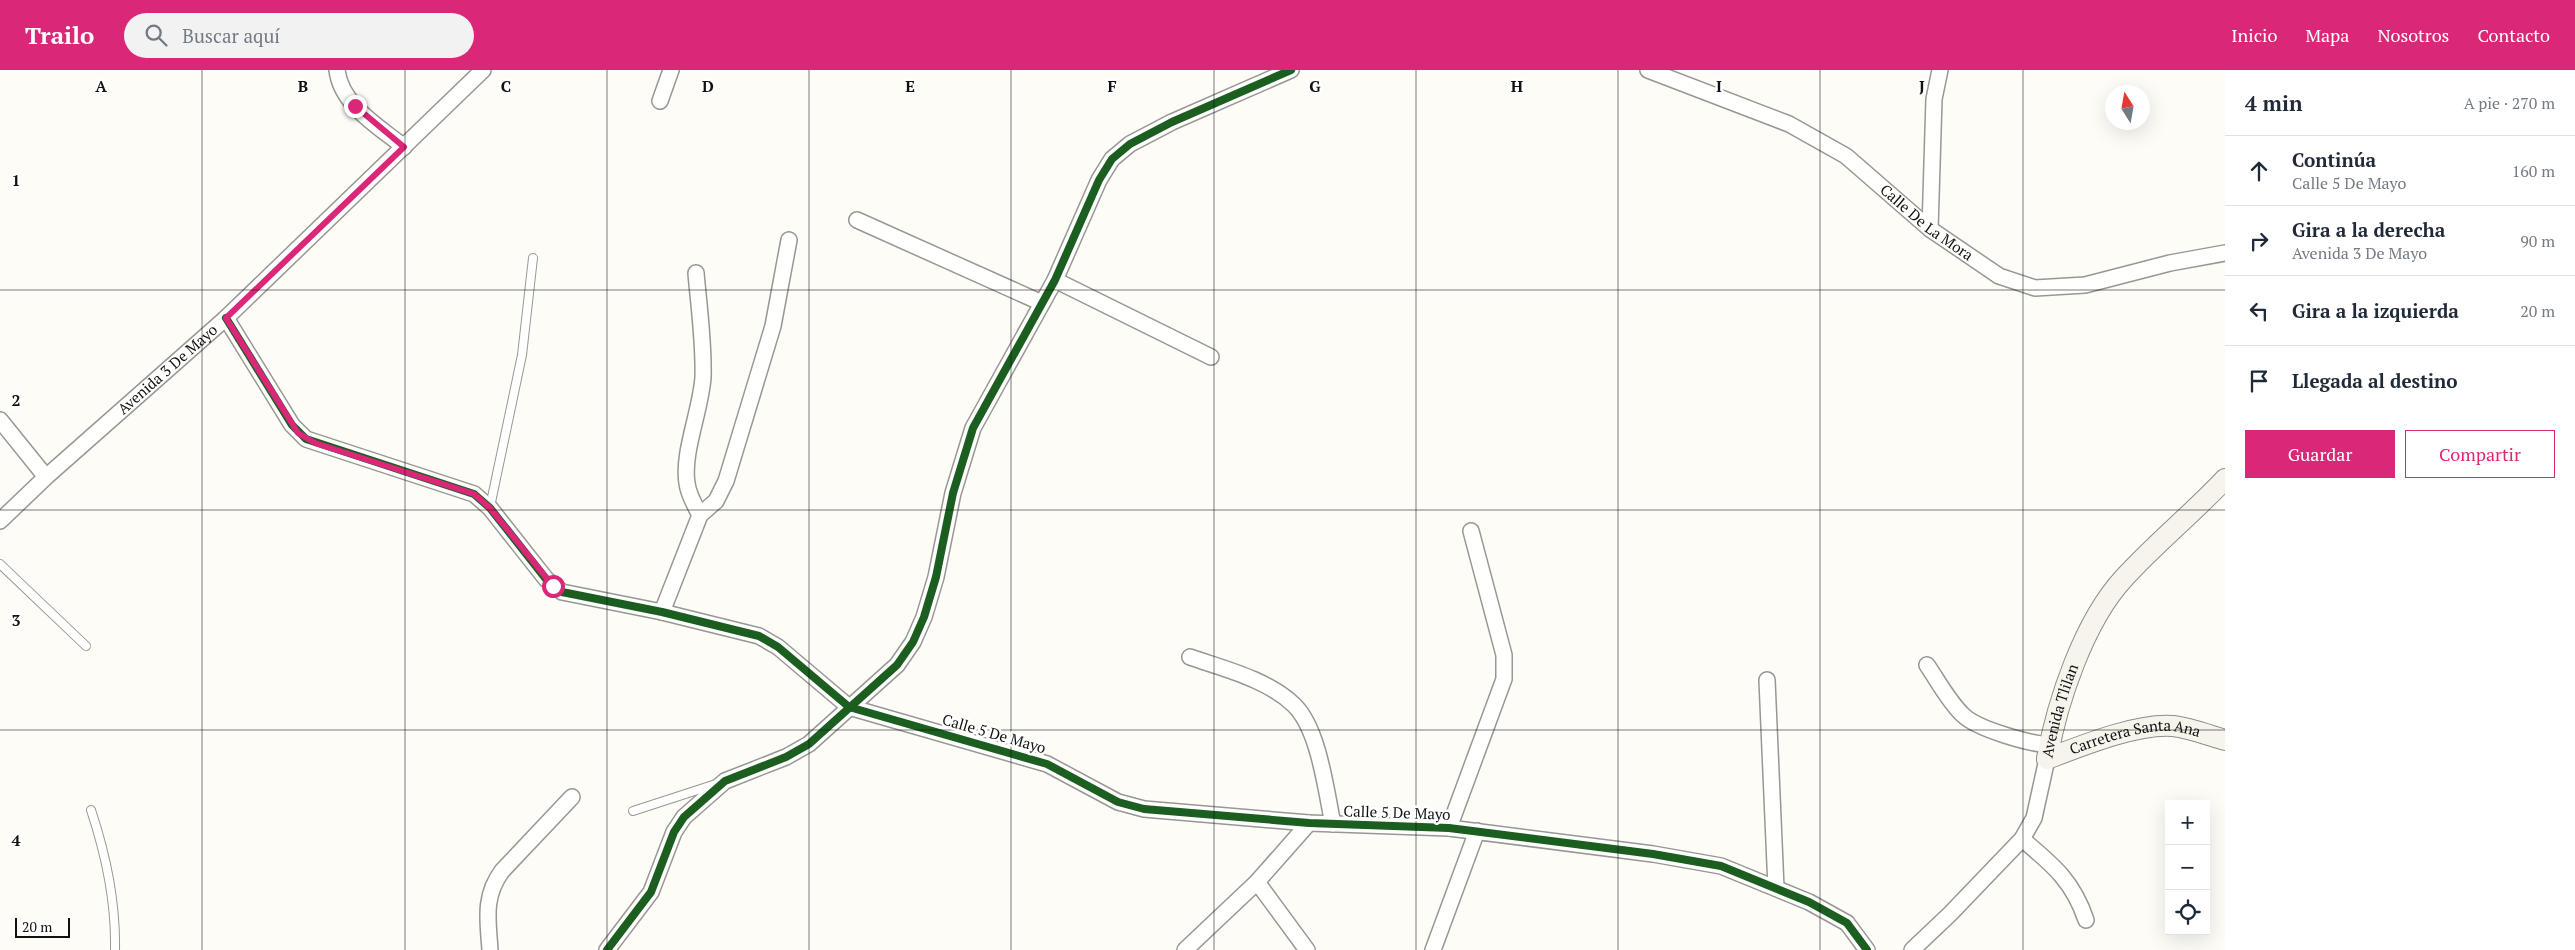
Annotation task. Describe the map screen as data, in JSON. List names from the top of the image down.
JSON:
{
  "streets": {
    "main road": ["Avenida Tlilan", "Carretera Santa Ana"],
    "street": ["Calle De La Mora", "Avenida 3 De Mayo", "Calle 5 De Mayo"]
  },
  "crossings": [
    ["Avenida 3 De Mayo", "Calle 5 De Mayo"],
    ["Avenida Tlilan", "Carretera Santa Ana"]
  ],
  "scale_bar": "20 m",
  "north": "top",
  "page": {
    "header": "Trailo",
    "search": "Buscar aquí",
    "nav": [
      "Inicio",
      "Mapa",
      "Nosotros",
      "Contacto"
    ],
    "heading": ["4 min", "A pie · 270 m"],
    "list": [
      ["Continúa", "Calle 5 De Mayo", "160 m"],
      ["Gira a la derecha", "Avenida 3 De Mayo", "90 m"],
      ["Gira a la izquierda", "20 m"],
      "Llegada al destino"
    ],
    "buttons": ["Guardar", "Compartir"],
    "map_buttons": ["+", "−"],
    "scale": "20 m"
  },
  "grid": {
    "columns": [
      "A",
      "B",
      "C",
      "D",
      "E",
      "F",
      "G",
      "H",
      "I",
      "J"
    ],
    "rows": [
      "1",
      "2",
      "3",
      "4"
    ]
  }
}
